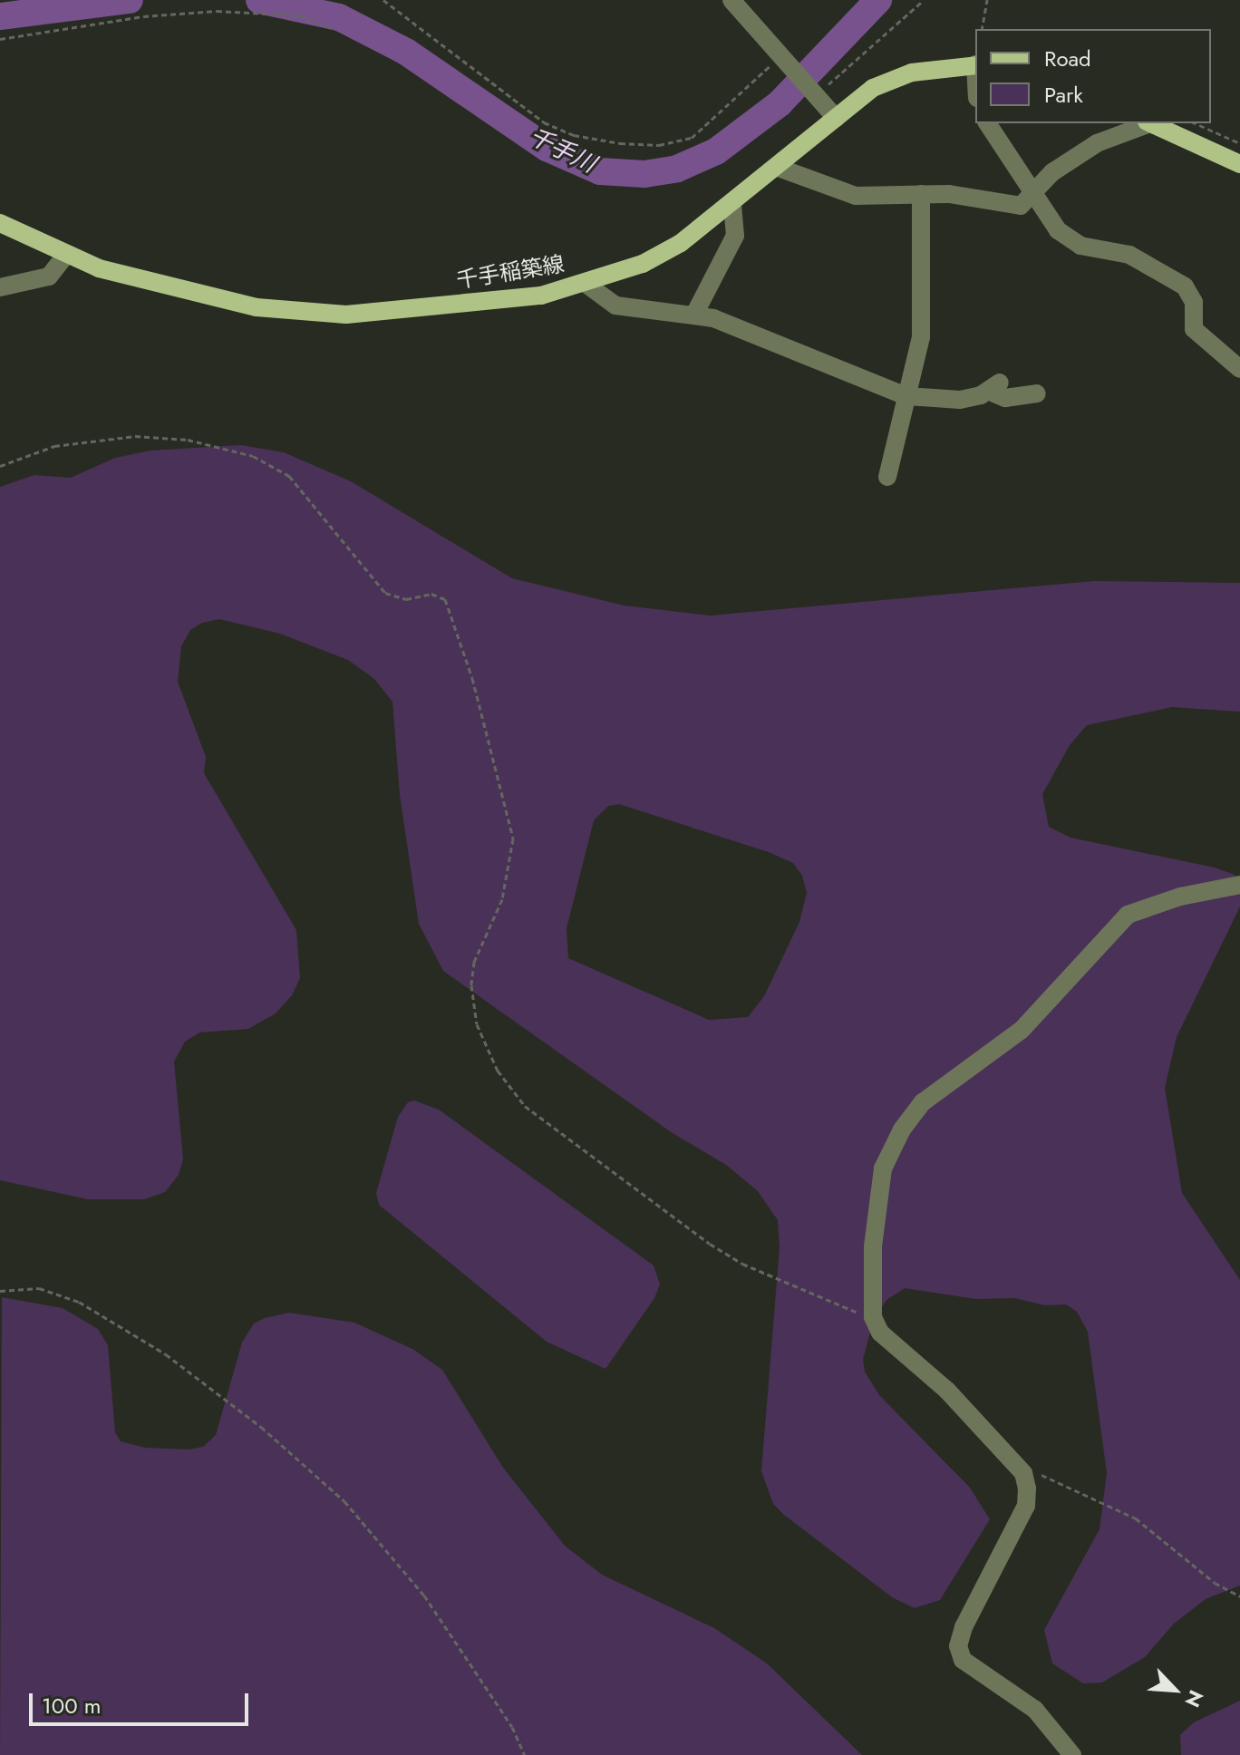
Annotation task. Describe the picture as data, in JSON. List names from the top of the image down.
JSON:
{
  "streets": {
    "main road": ["千手稲築線"]
  },
  "water": ["千手川"],
  "legend": ["Road", "Park"],
  "scale_bar": "100 m",
  "north": "bottom right"
}
